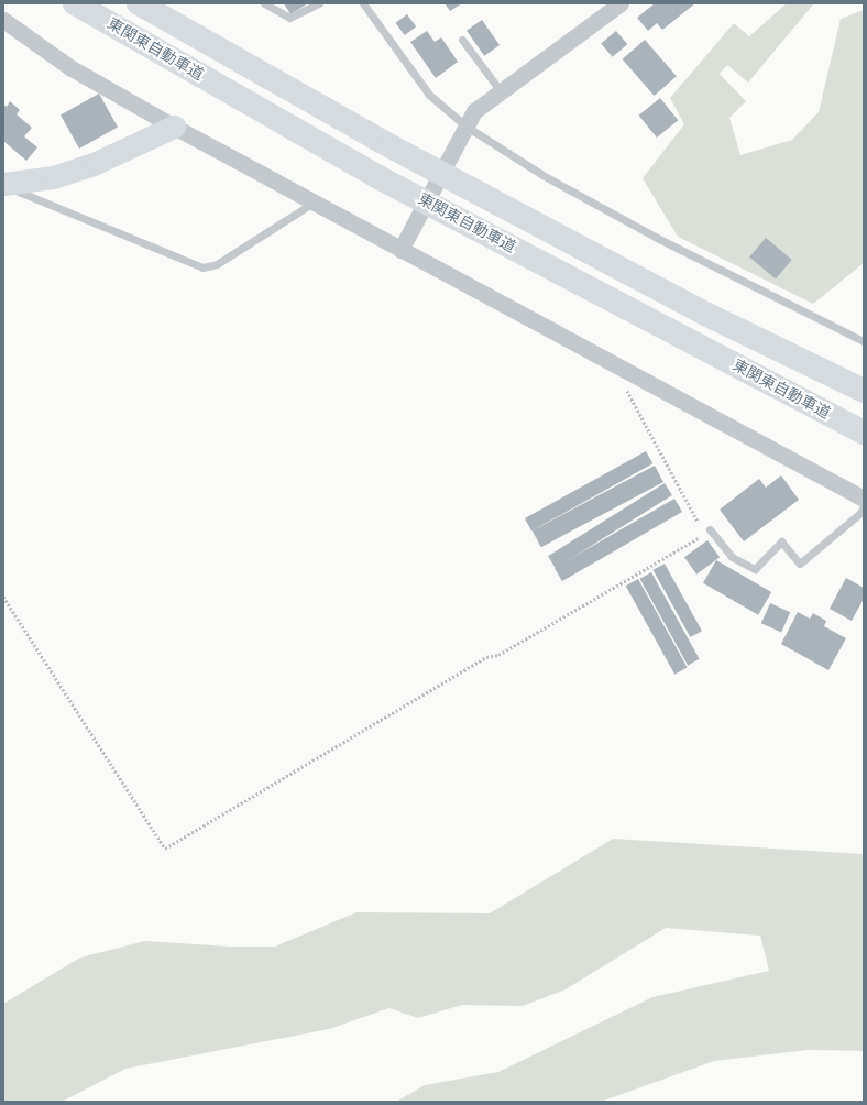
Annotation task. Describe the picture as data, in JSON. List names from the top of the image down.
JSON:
{
  "streets": {
    "highway": ["東関東自動車道"]
  }
}
